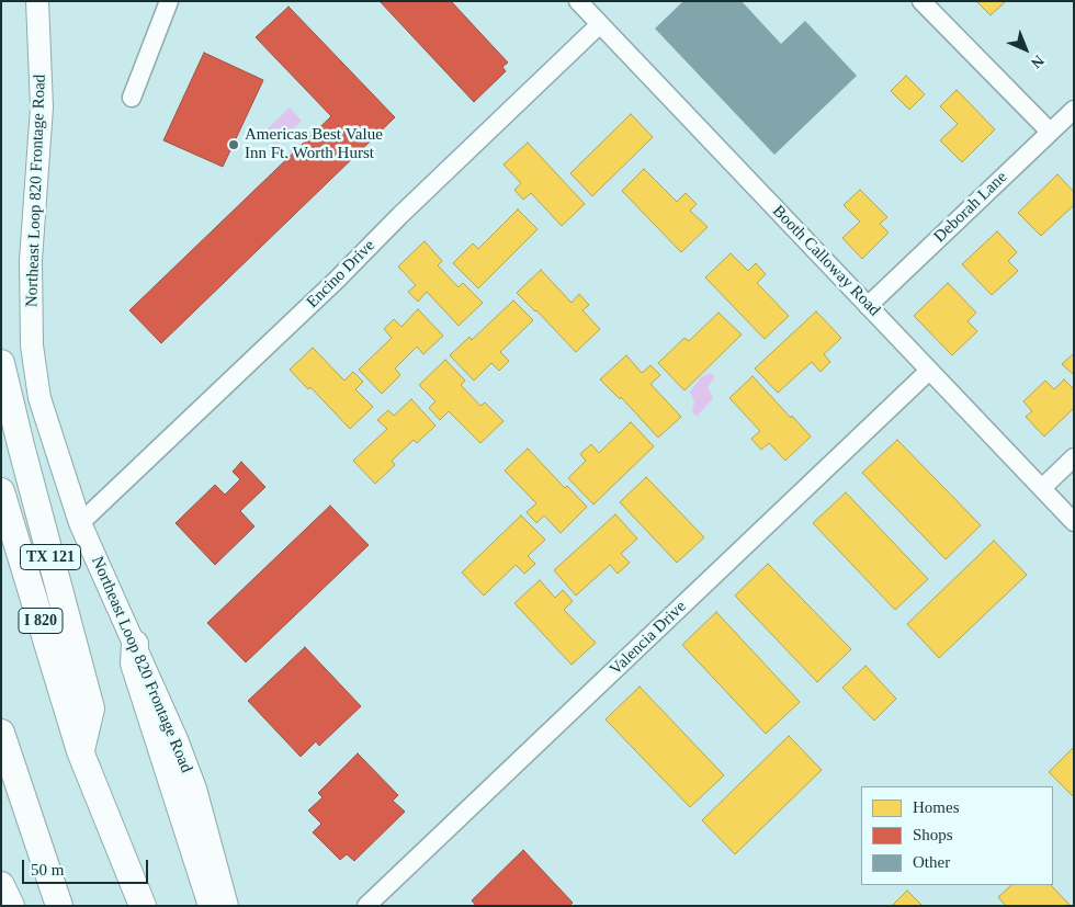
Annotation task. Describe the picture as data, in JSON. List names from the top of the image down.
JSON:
{
  "streets": {
    "highway": ["TX 121", "I 820"],
    "main road": ["Northeast Loop 820 Frontage Road"],
    "street": [
      "Deborah Lane",
      "Booth Calloway Road",
      "Encino Drive",
      "Valencia Drive"
    ]
  },
  "crossings": [
    ["Northeast Loop 820 Frontage Road", "Encino Drive"],
    ["Deborah Lane", "Booth Calloway Road"],
    ["Booth Calloway Road", "Encino Drive"],
    ["Booth Calloway Road", "Valencia Drive"],
    ["TX 121", "I 820"]
  ],
  "places": ["Americas Best Value Inn Ft. Worth Hurst"],
  "legend": ["Homes", "Shops", "Other"],
  "scale_bar": "50 m",
  "north": "bottom right"
}
